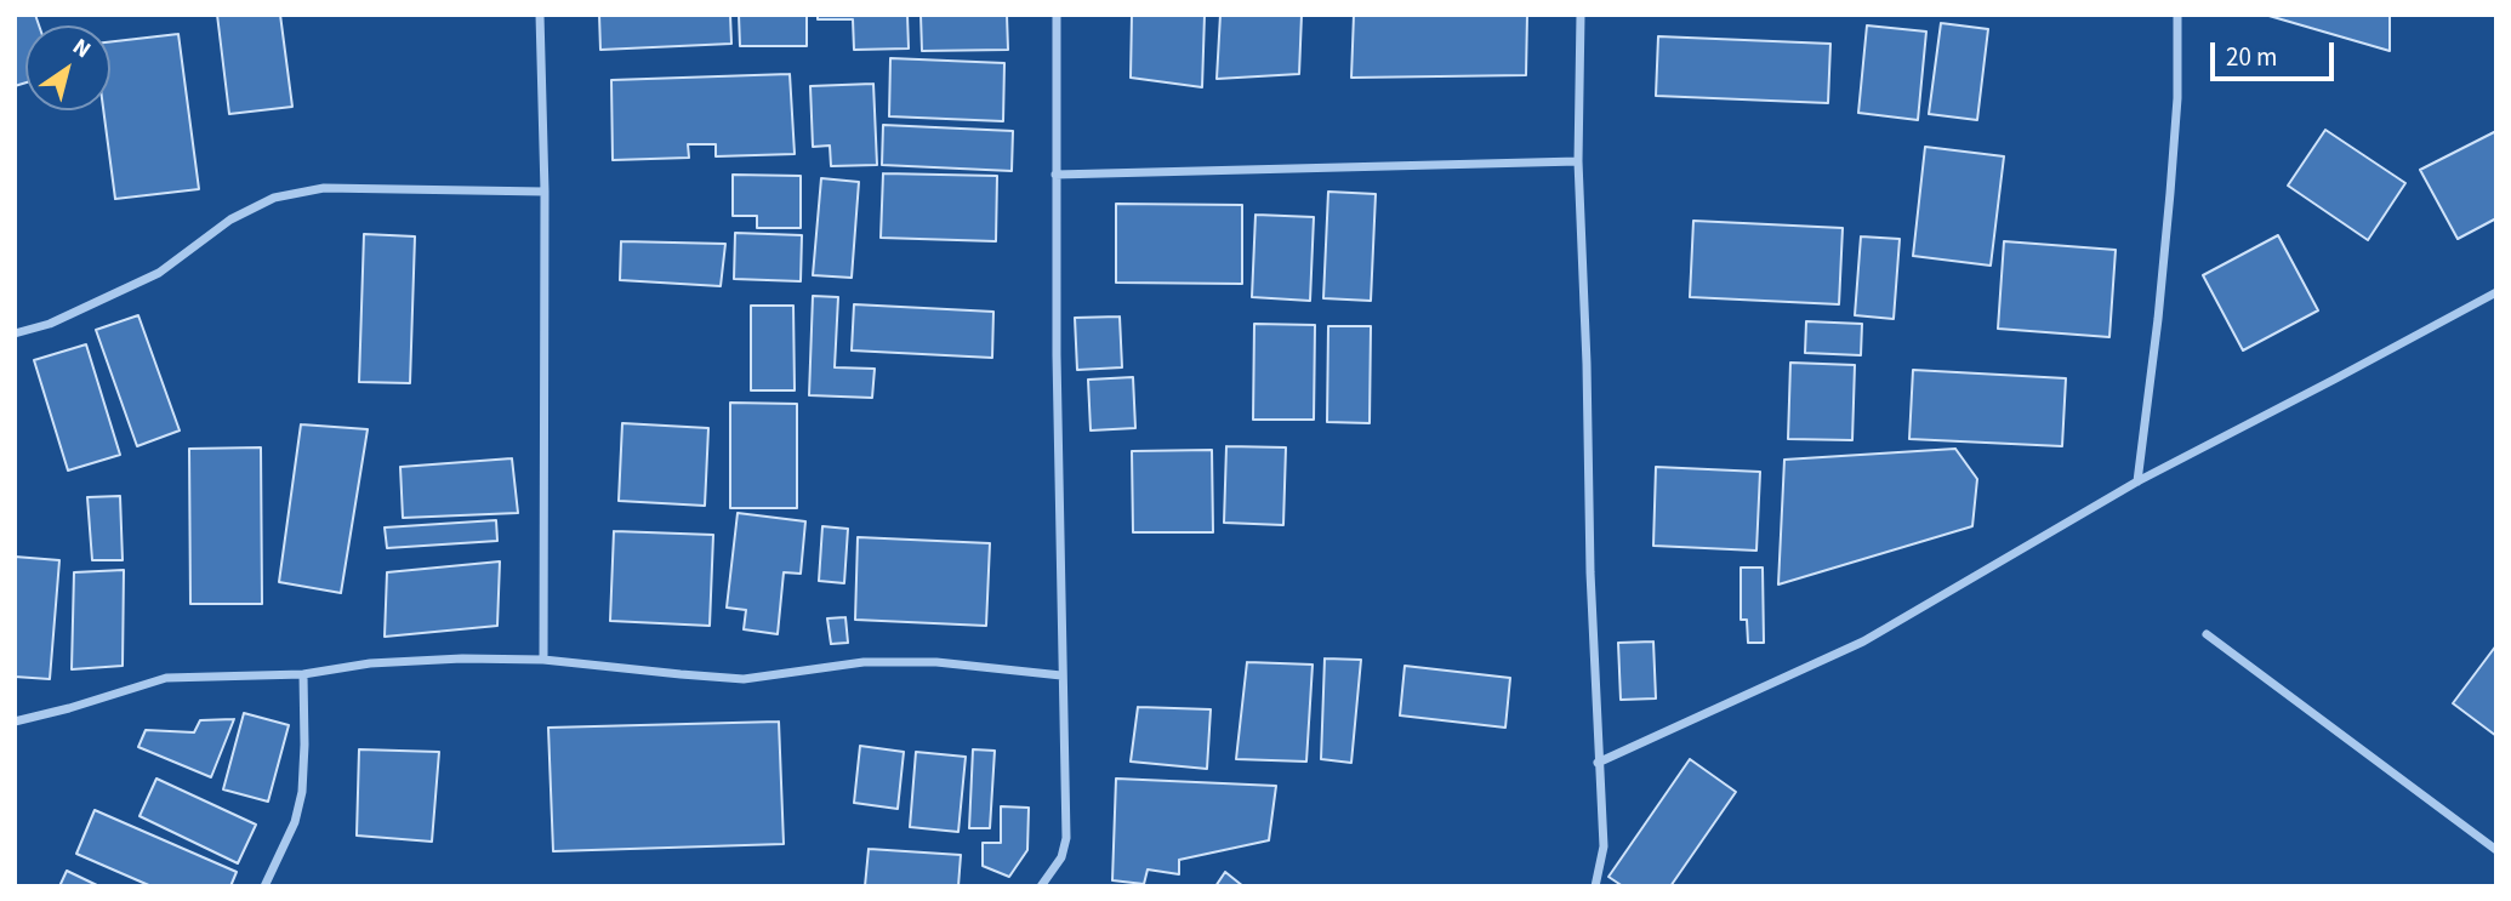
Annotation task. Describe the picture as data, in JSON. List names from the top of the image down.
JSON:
{
  "scale_bar": "20 m",
  "north": "top right"
}
